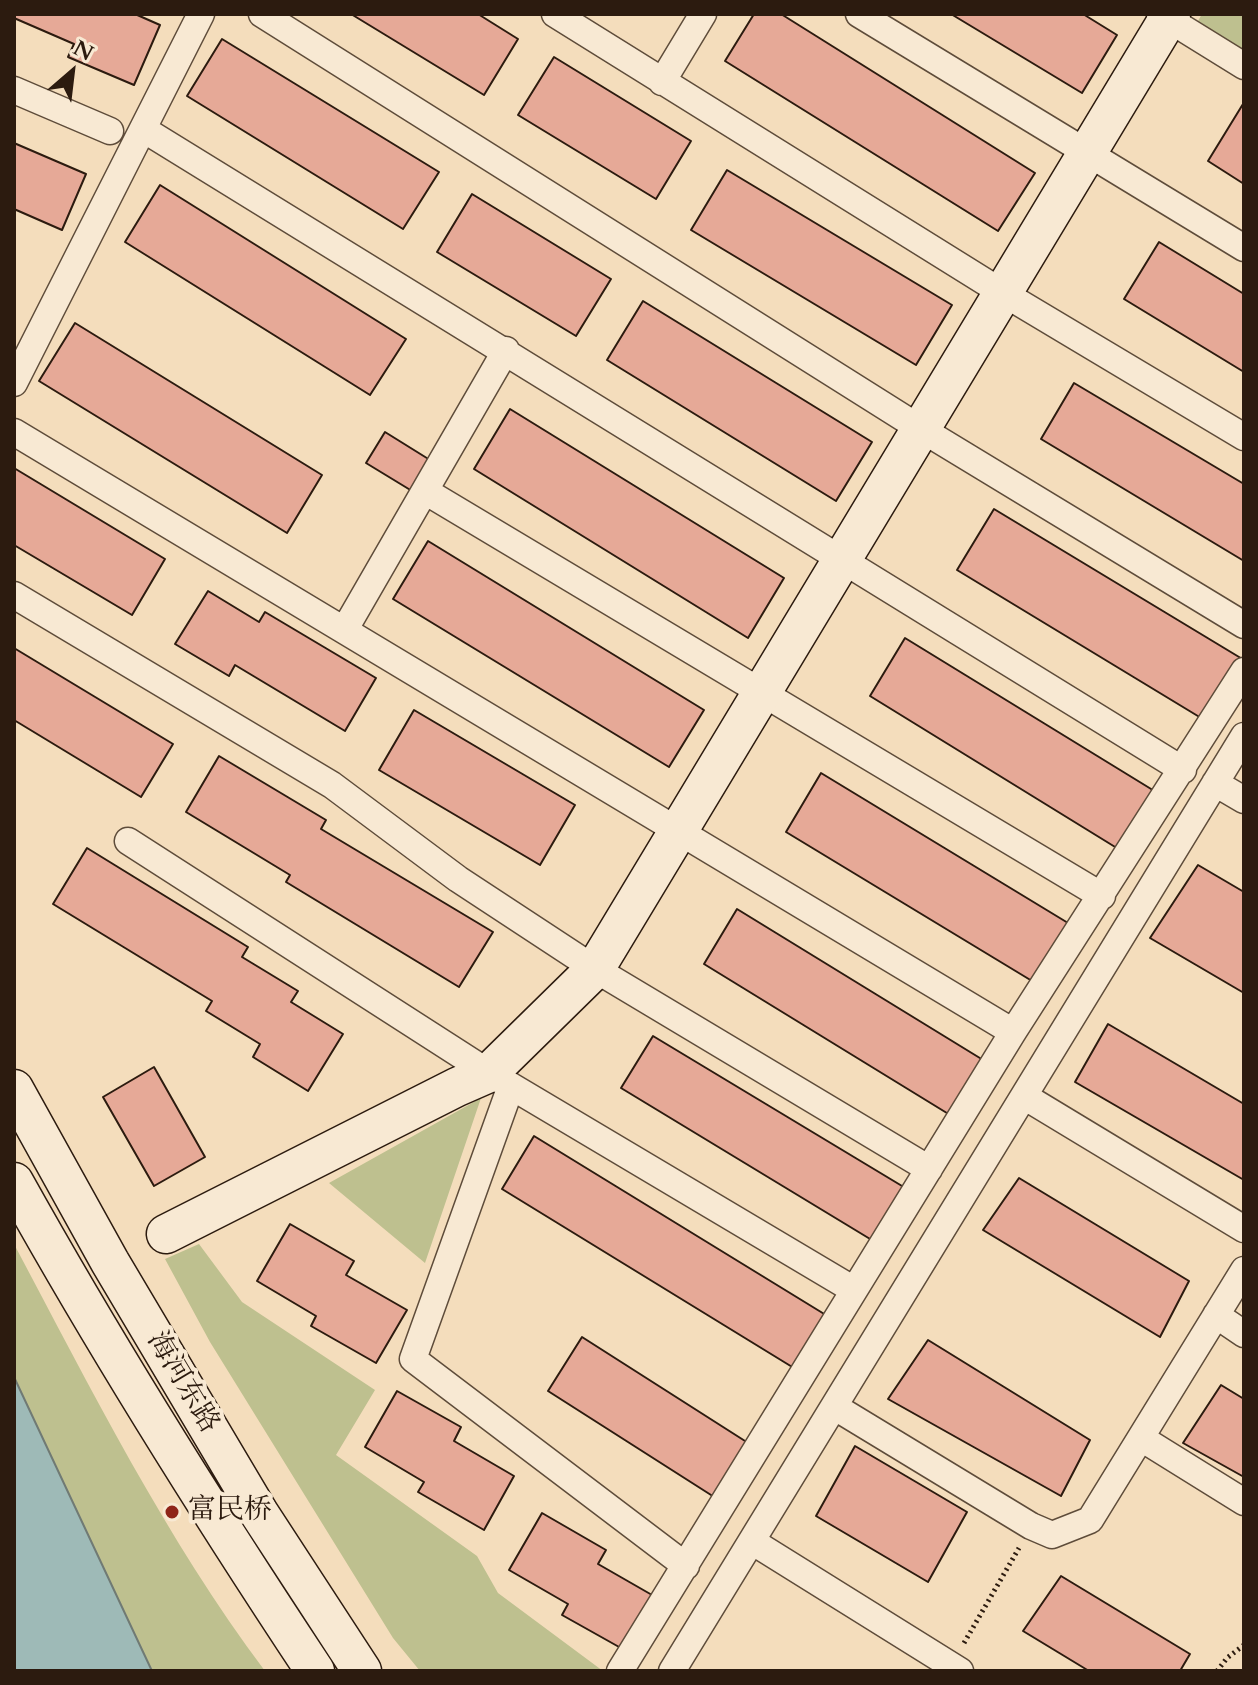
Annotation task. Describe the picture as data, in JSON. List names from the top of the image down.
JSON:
{
  "streets": {
    "street": ["海河东路"]
  },
  "places": ["富民桥"],
  "north": "top right"
}
